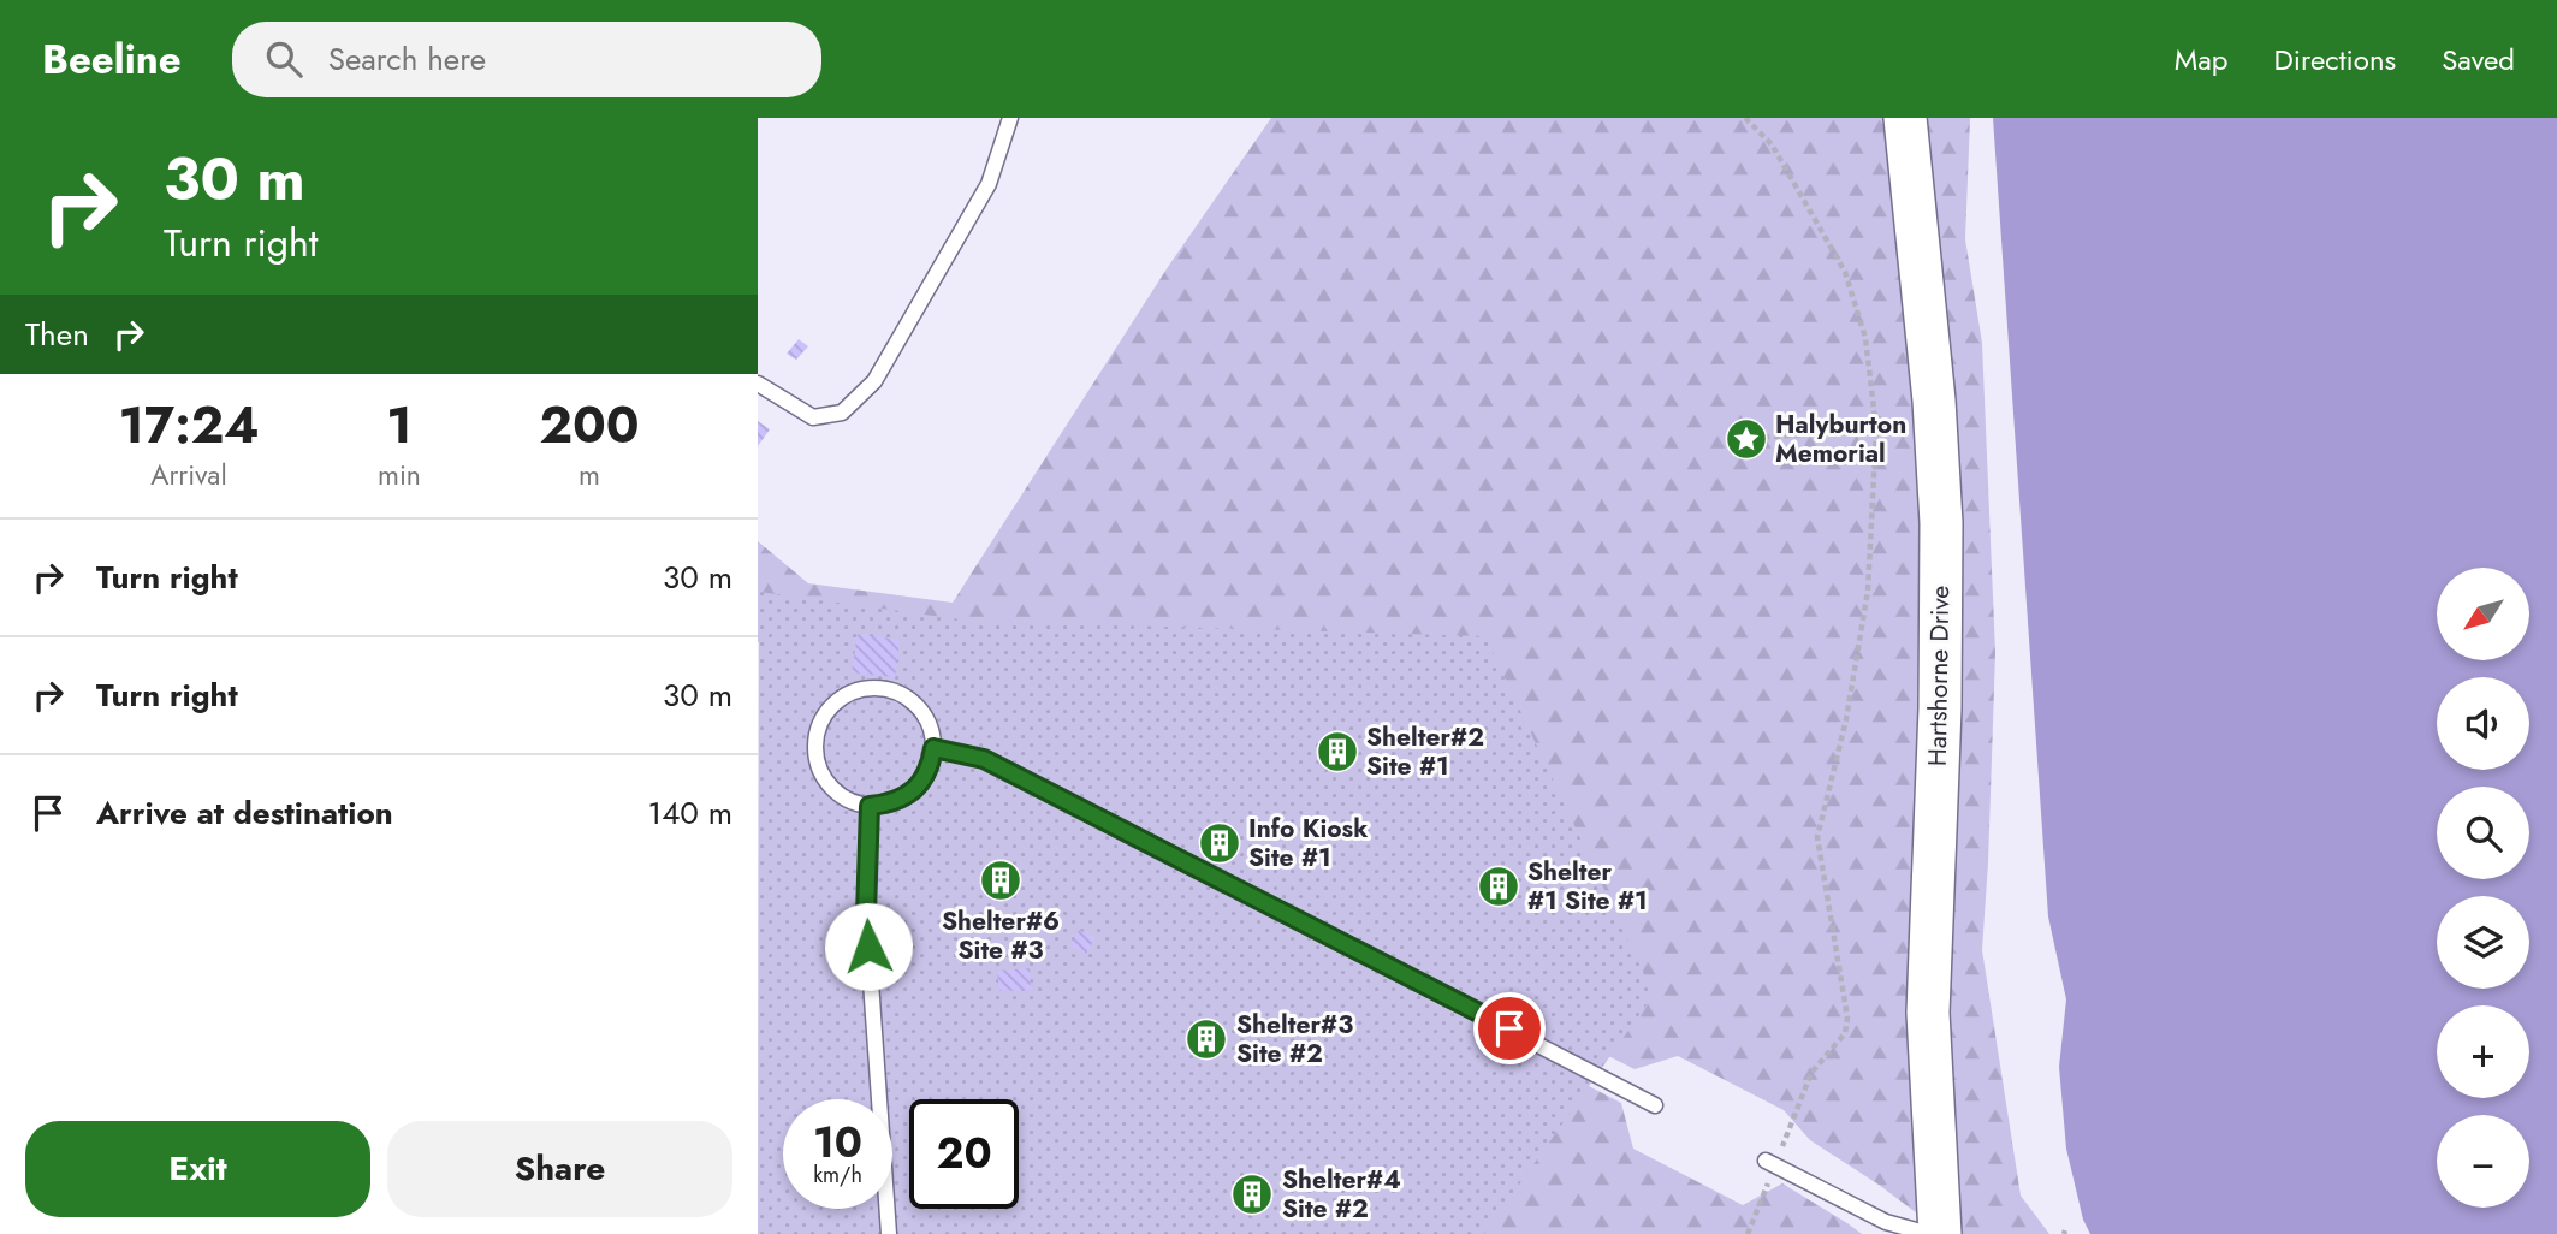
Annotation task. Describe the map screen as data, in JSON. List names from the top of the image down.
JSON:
{
  "streets": {
    "main road": ["Hartshorne Drive"]
  },
  "places": {
    "place": ["Halyburton Memorial"],
    "building": [
      "Shelter#2 Site #1",
      "Info Kiosk Site #1",
      "Shelter#6 Site #3",
      "Shelter #1 Site #1",
      "Shelter#3 Site #2",
      "Shelter#4 Site #2"
    ]
  },
  "north": "bottom left",
  "page": {
    "header": "Beeline",
    "search": "Search here",
    "nav": ["Map", "Directions", "Saved"],
    "turn": ["30 m", "Turn right"],
    "then": "Then",
    "eta": [
      "17:24",
      "Arrival",
      "1",
      "min",
      "200",
      "m"
    ],
    "list": [
      {
        "name": "Turn right",
        "value": "30 m"
      },
      {
        "name": "Turn right",
        "value": "30 m"
      },
      {
        "name": "Arrive at destination",
        "value": "140 m"
      }
    ],
    "map_buttons": ["+", "−"],
    "speed": "10 km/h",
    "limit": "20",
    "buttons": ["Exit", "Share"]
  }
}
